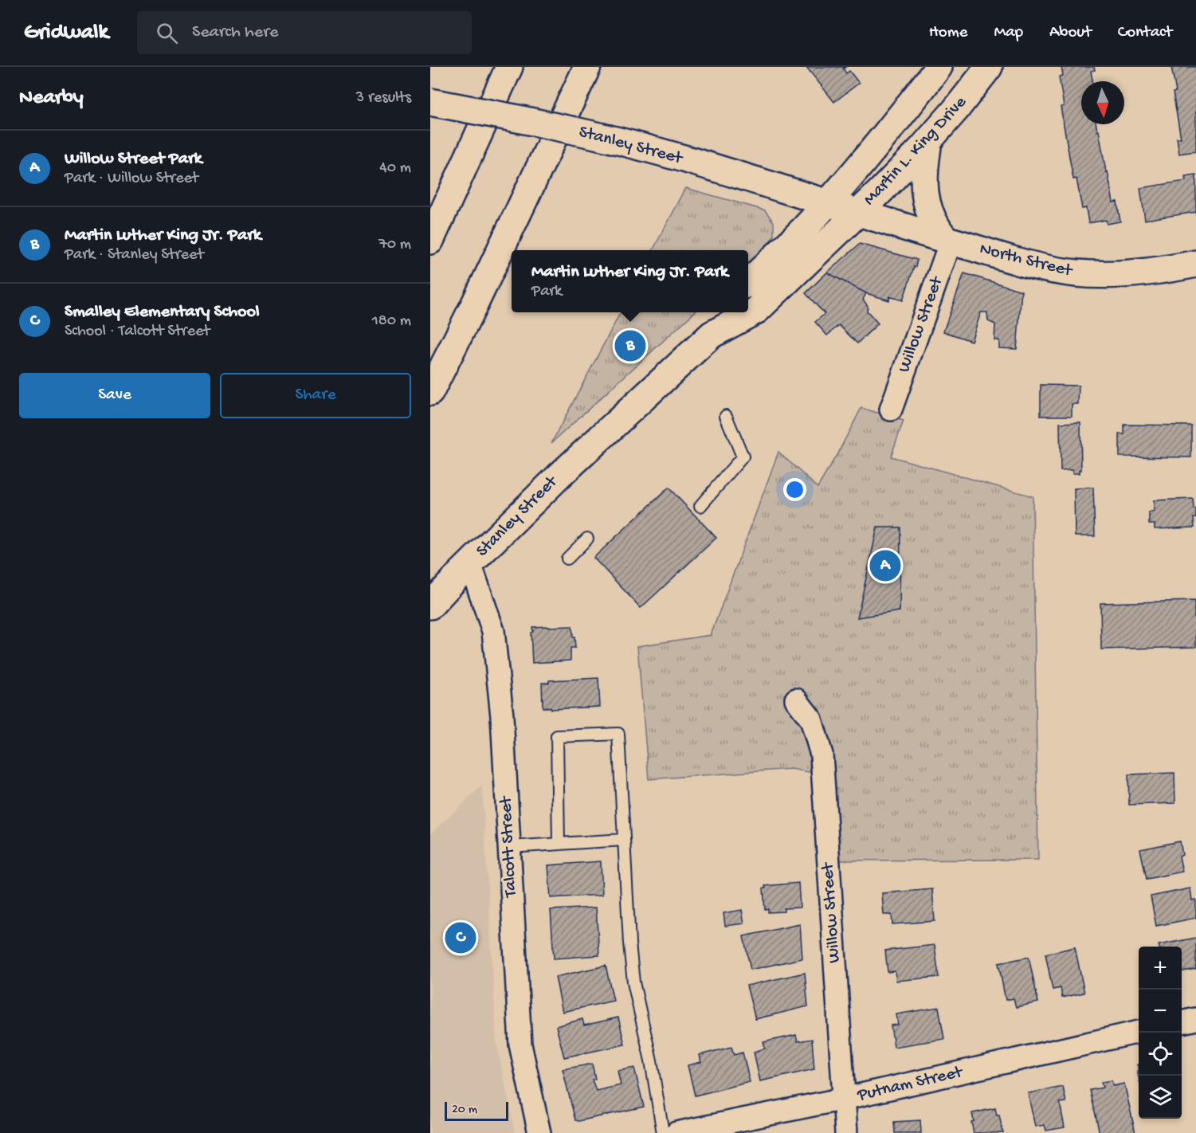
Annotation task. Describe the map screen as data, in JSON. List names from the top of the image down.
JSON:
{
  "streets": {
    "main road": ["Stanley Street", "Martin L. King Drive", "North Street"],
    "street": ["Willow Street", "Talcott Street", "Putnam Street"]
  },
  "crossings": [
    ["Stanley Street", "Martin L. King Drive"],
    ["Stanley Street", "North Street"],
    ["Stanley Street", "Talcott Street"],
    ["Martin L. King Drive", "North Street"],
    ["North Street", "Willow Street"],
    ["Willow Street", "Putnam Street"]
  ],
  "scale_bar": "20 m",
  "north": "bottom",
  "page": {
    "header": "Gridwalk",
    "search": "Search here",
    "nav": [
      "Home",
      "Map",
      "About",
      "Contact"
    ],
    "heading": ["Nearby", "3 results"],
    "list": [
      {
        "mark": "A",
        "name": "Willow Street Park",
        "note": "Park · Willow Street",
        "value": "40 m"
      },
      {
        "mark": "B",
        "name": "Martin Luther King Jr. Park",
        "note": "Park · Stanley Street",
        "value": "70 m"
      },
      {
        "mark": "C",
        "name": "Smalley Elementary School",
        "note": "School · Talcott Street",
        "value": "180 m"
      }
    ],
    "popup": ["Martin Luther King Jr. Park", "Park"],
    "pins": ["B", "A", "C"],
    "buttons": ["Save", "Share"],
    "map_buttons": ["+", "−"],
    "scale": "20 m"
  }
}
